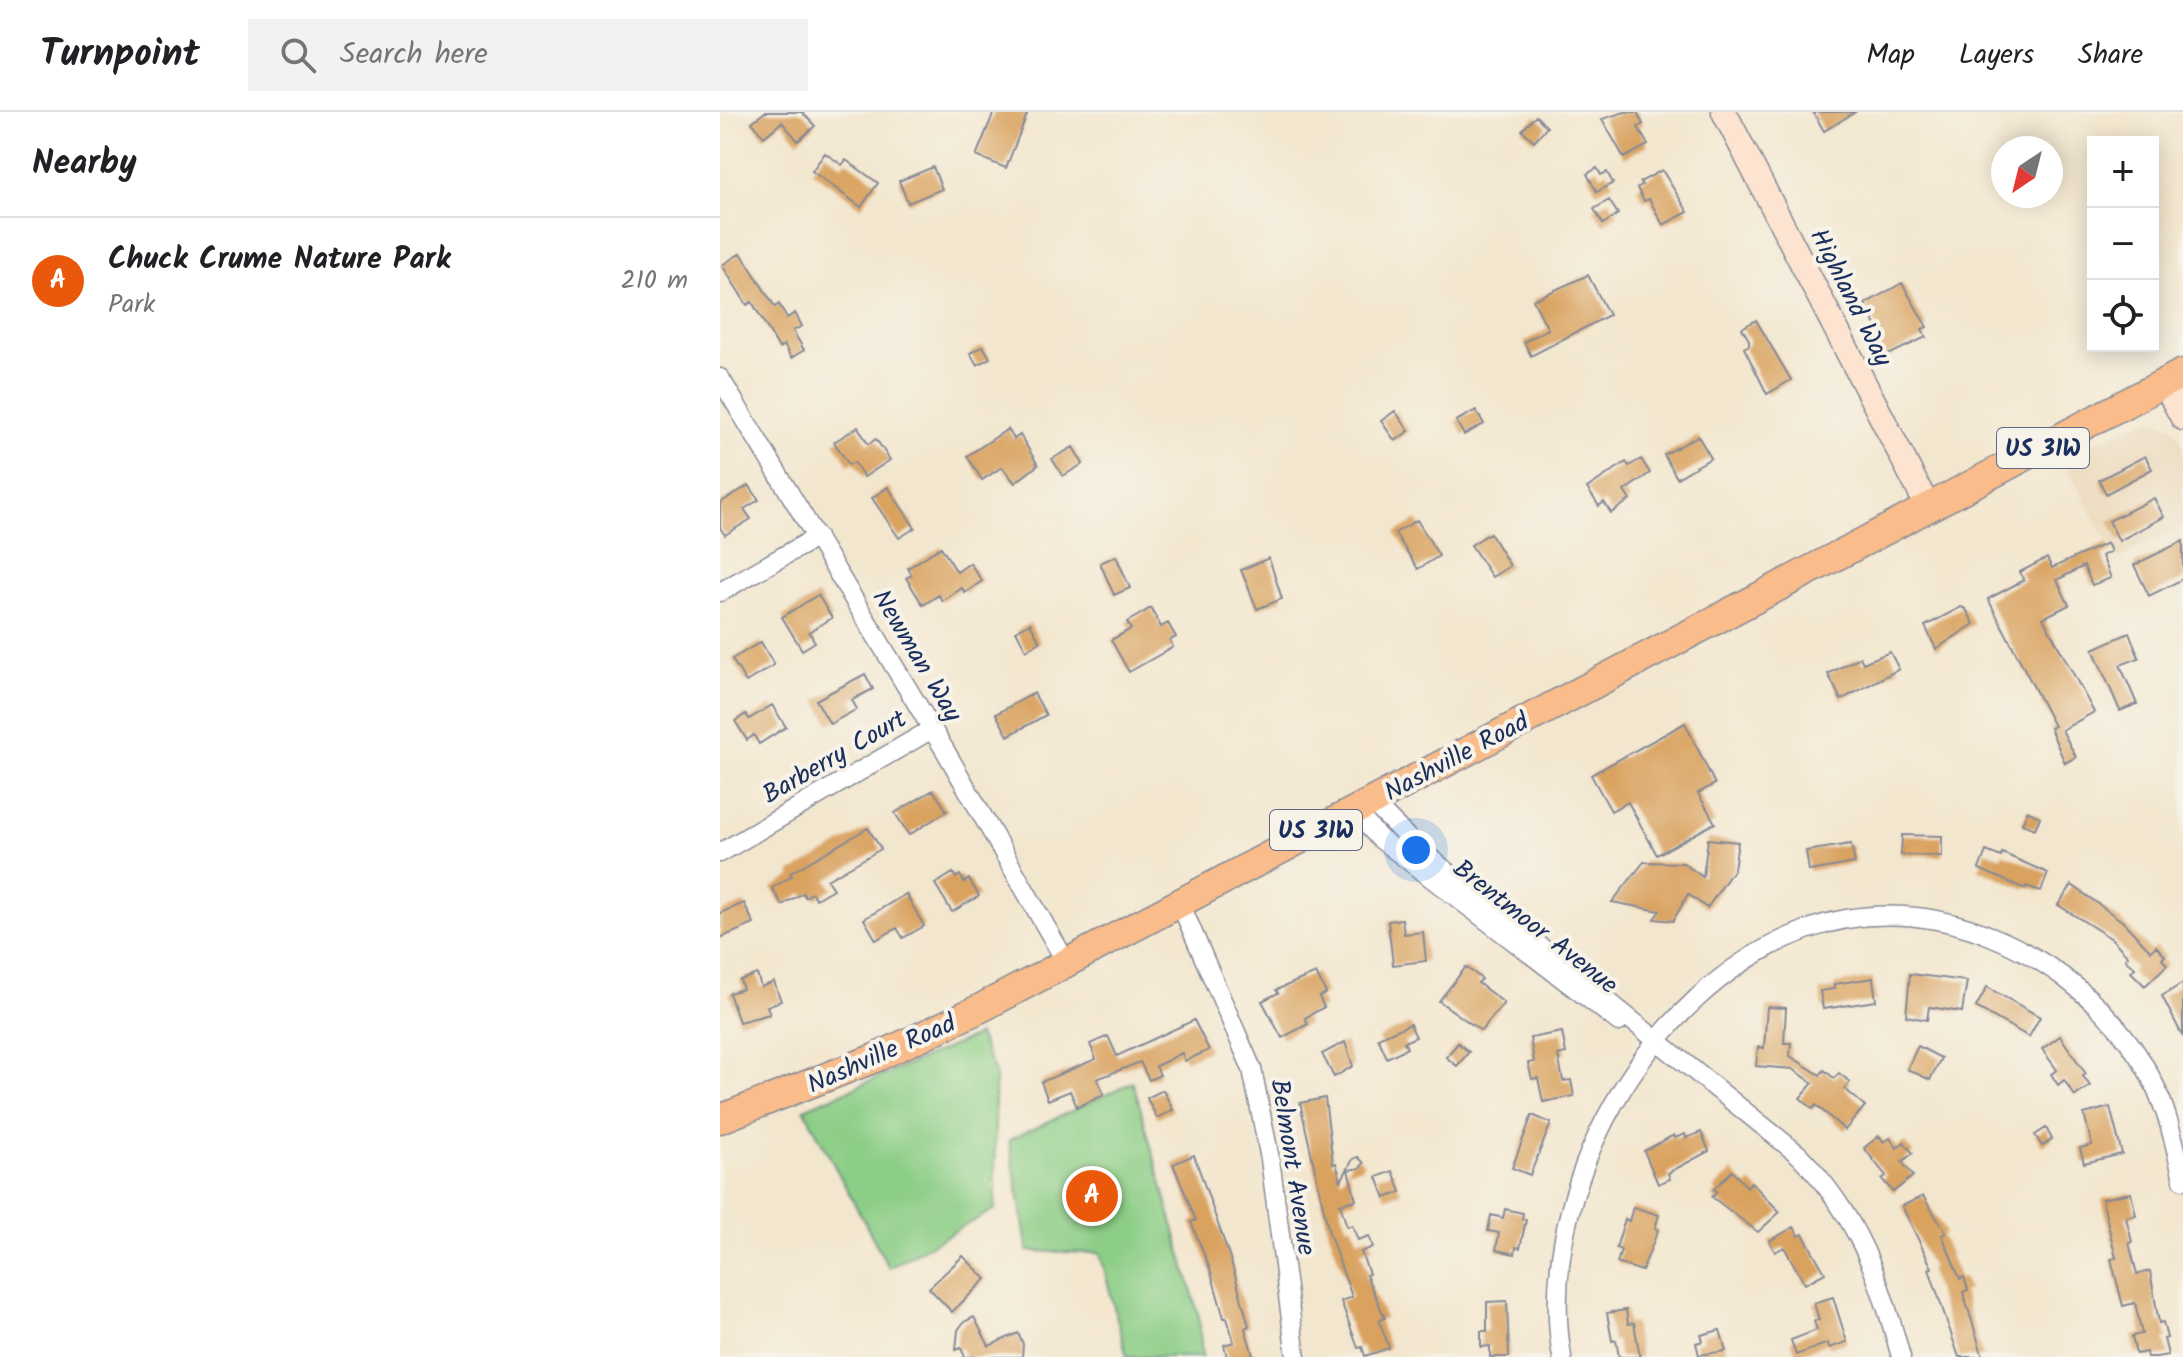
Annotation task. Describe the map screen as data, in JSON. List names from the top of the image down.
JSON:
{
  "streets": {
    "main road": ["US 31W", "Nashville Road"],
    "street": [
      "Highland Way",
      "Newman Way",
      "Barberry Court",
      "Brentmoor Avenue",
      "Belmont Avenue"
    ]
  },
  "crossings": [
    ["Highland Way", "Nashville Road"],
    ["Newman Way", "Barberry Court"],
    ["Newman Way", "Nashville Road"],
    ["Nashville Road", "Brentmoor Avenue"],
    ["Nashville Road", "Belmont Avenue"]
  ],
  "north": "bottom left",
  "page": {
    "header": "Turnpoint",
    "search": "Search here",
    "nav": ["Map", "Layers", "Share"],
    "heading": "Nearby",
    "map_buttons": ["+", "−"],
    "list": [
      {
        "mark": "A",
        "name": "Chuck Crume Nature Park",
        "note": "Park",
        "value": "210 m"
      }
    ],
    "pins": "A"
  }
}
